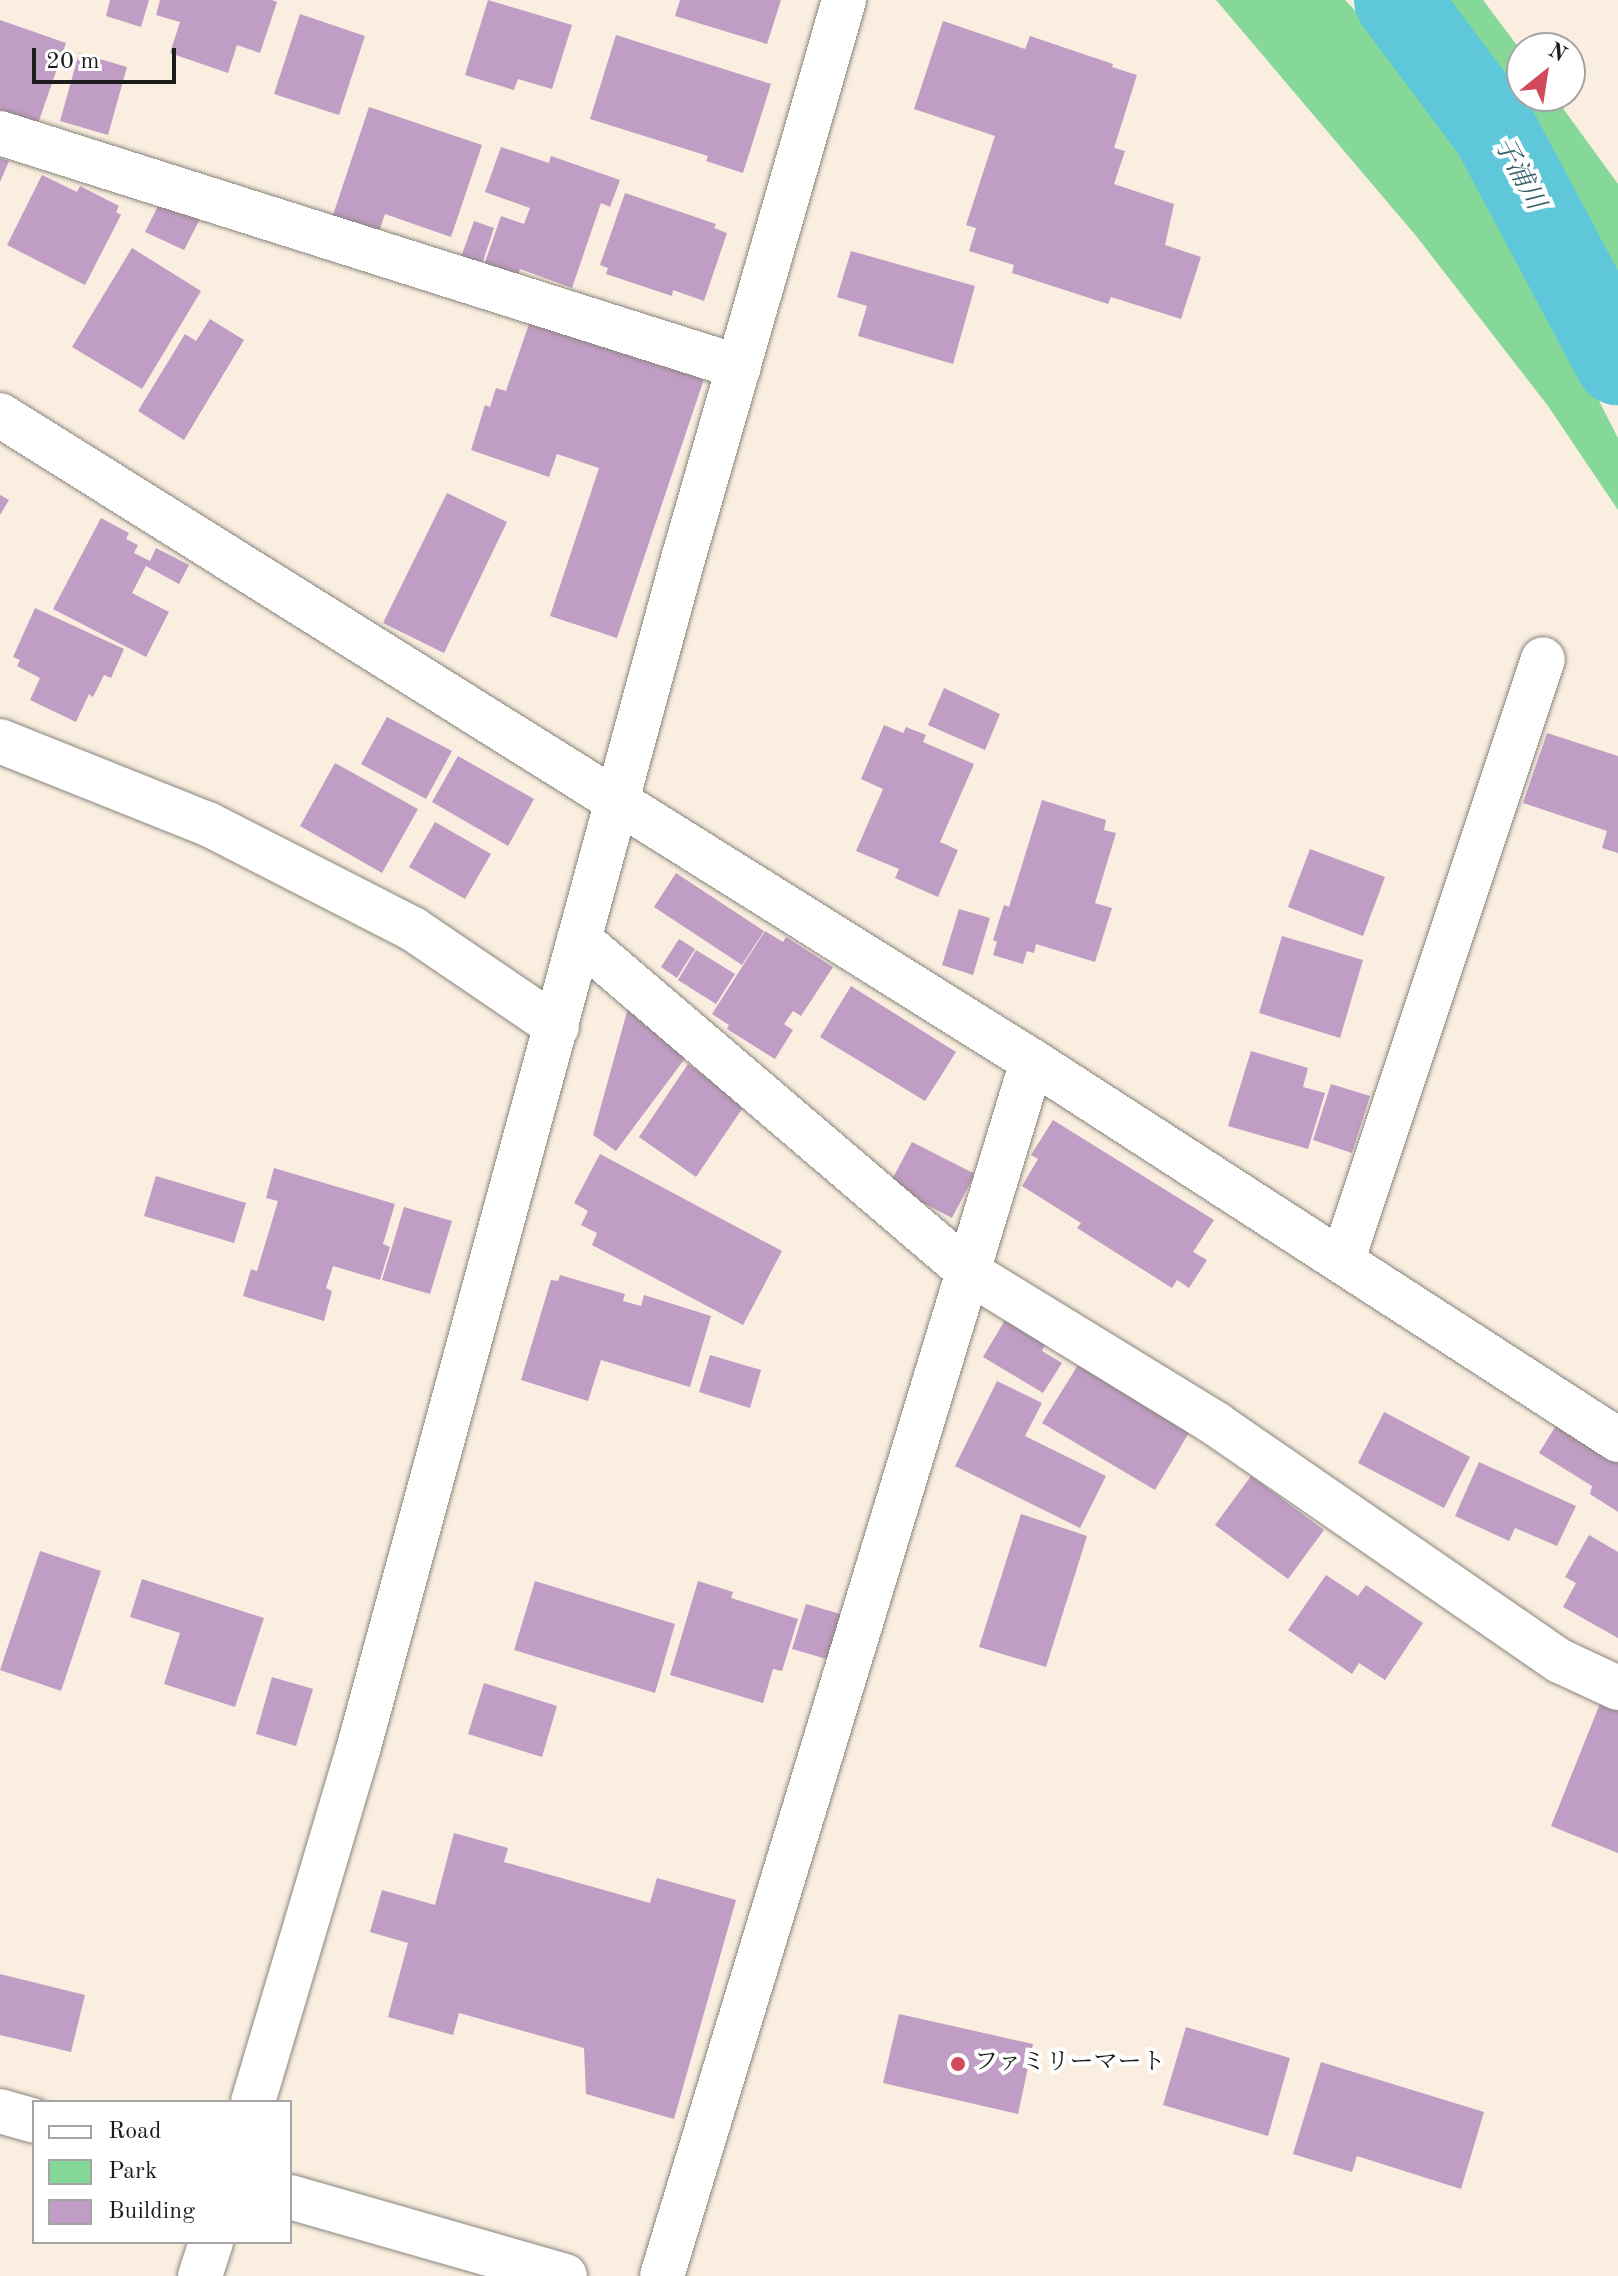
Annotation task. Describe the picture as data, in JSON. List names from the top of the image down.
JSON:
{
  "water": ["子浦川"],
  "places": ["ファミリーマート"],
  "legend": ["Road", "Park", "Building"],
  "scale_bar": "20 m",
  "north": "top right"
}
